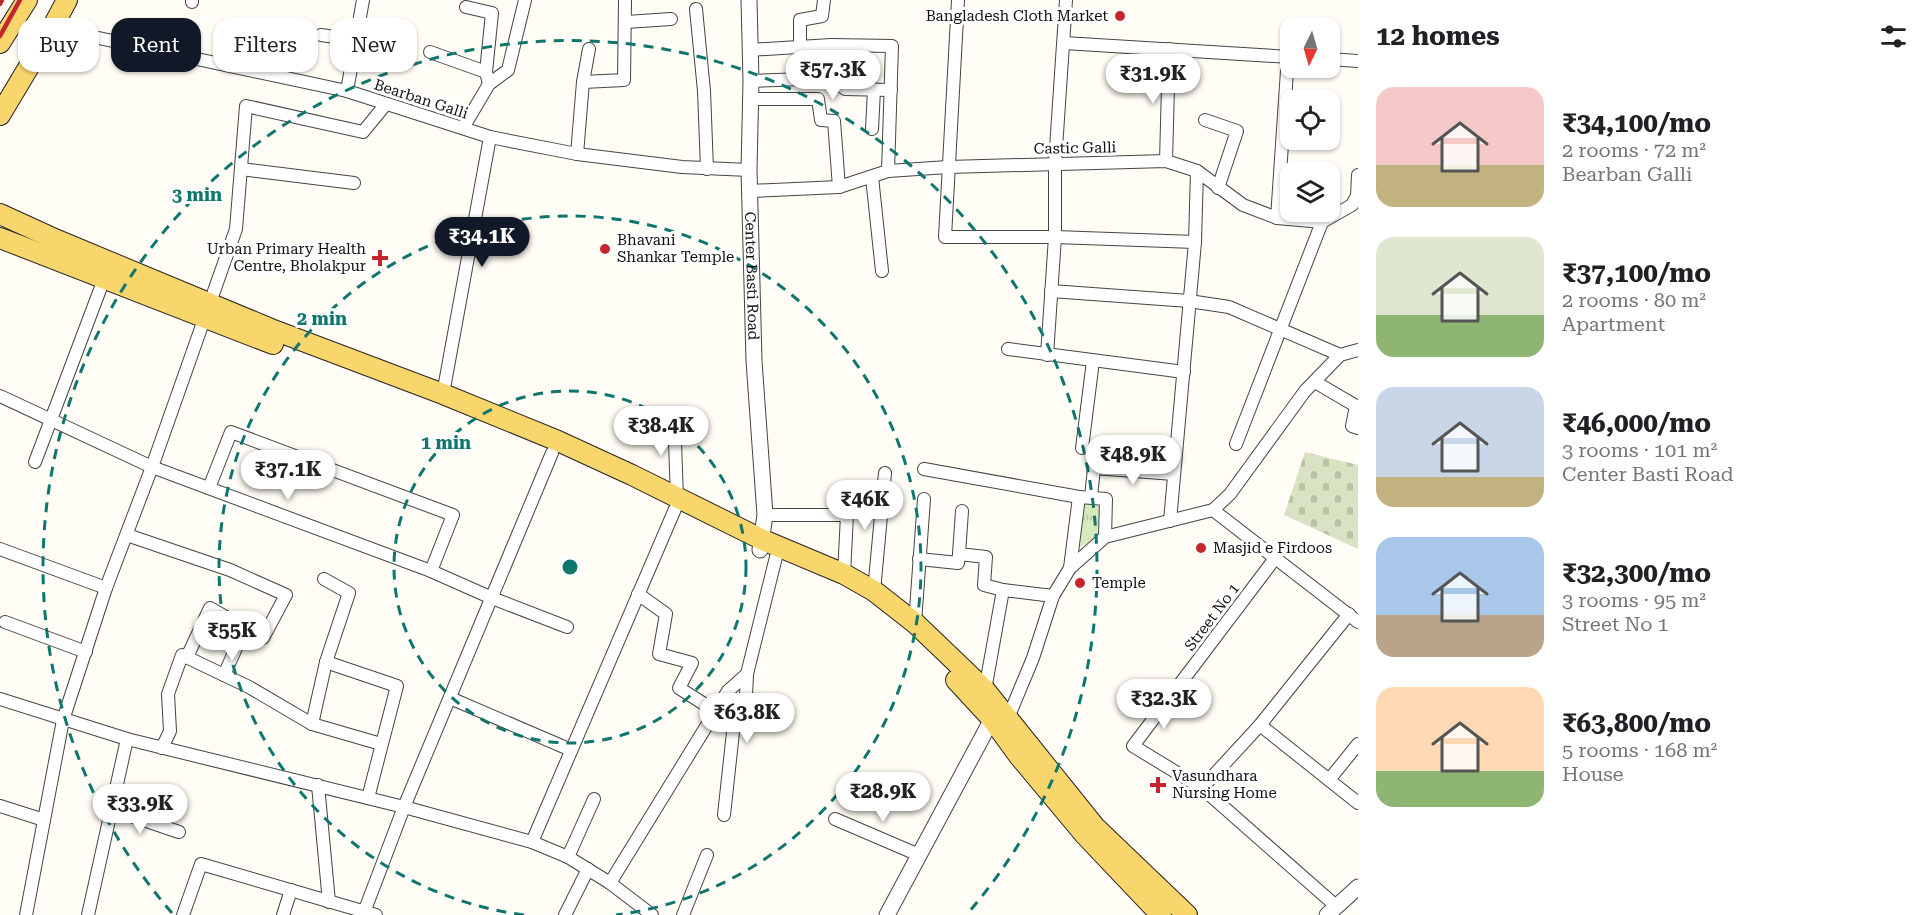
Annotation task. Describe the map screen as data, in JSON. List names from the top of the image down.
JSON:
{
  "streets": {
    "street": [
      "Bearban Galli",
      "Castic Galli",
      "Center Basti Road",
      "Street No 1"
    ]
  },
  "crossings": [
    ["Bearban Galli", "Center Basti Road"],
    ["Castic Galli", "Center Basti Road"]
  ],
  "places": {
    "other": [
      "Bangladesh Cloth Market",
      "Bhavani Shankar Temple",
      "Masjid e Firdoos",
      "Temple"
    ],
    "health": ["Urban Primary Health Centre, Bholakpur", "Vasundhara Nursing Home"]
  },
  "north": "bottom",
  "page": {
    "heading": "12 homes",
    "chip": [
      "Buy",
      "Rent",
      "Filters",
      "New"
    ],
    "price": [
      "₹57.3K",
      "₹31.9K",
      "₹34.1K",
      "₹38.4K",
      "₹48.9K",
      "₹37.1K",
      "₹46K",
      "₹55K",
      "₹32.3K",
      "₹63.8K",
      "₹28.9K",
      "₹33.9K"
    ],
    "list": [
      {
        "name": "₹34,100/mo",
        "note": "2 rooms · 72 m² · Bearban Galli"
      },
      {
        "name": "₹37,100/mo",
        "note": "2 rooms · 80 m² · Apartment"
      },
      {
        "name": "₹46,000/mo",
        "note": "3 rooms · 101 m² · Center Basti Road"
      },
      {
        "name": "₹32,300/mo",
        "note": "3 rooms · 95 m² · Street No 1"
      },
      {
        "name": "₹63,800/mo",
        "note": "5 rooms · 168 m² · House"
      }
    ]
  },
  "rings": ["3 min", "2 min", "1 min"]
}
